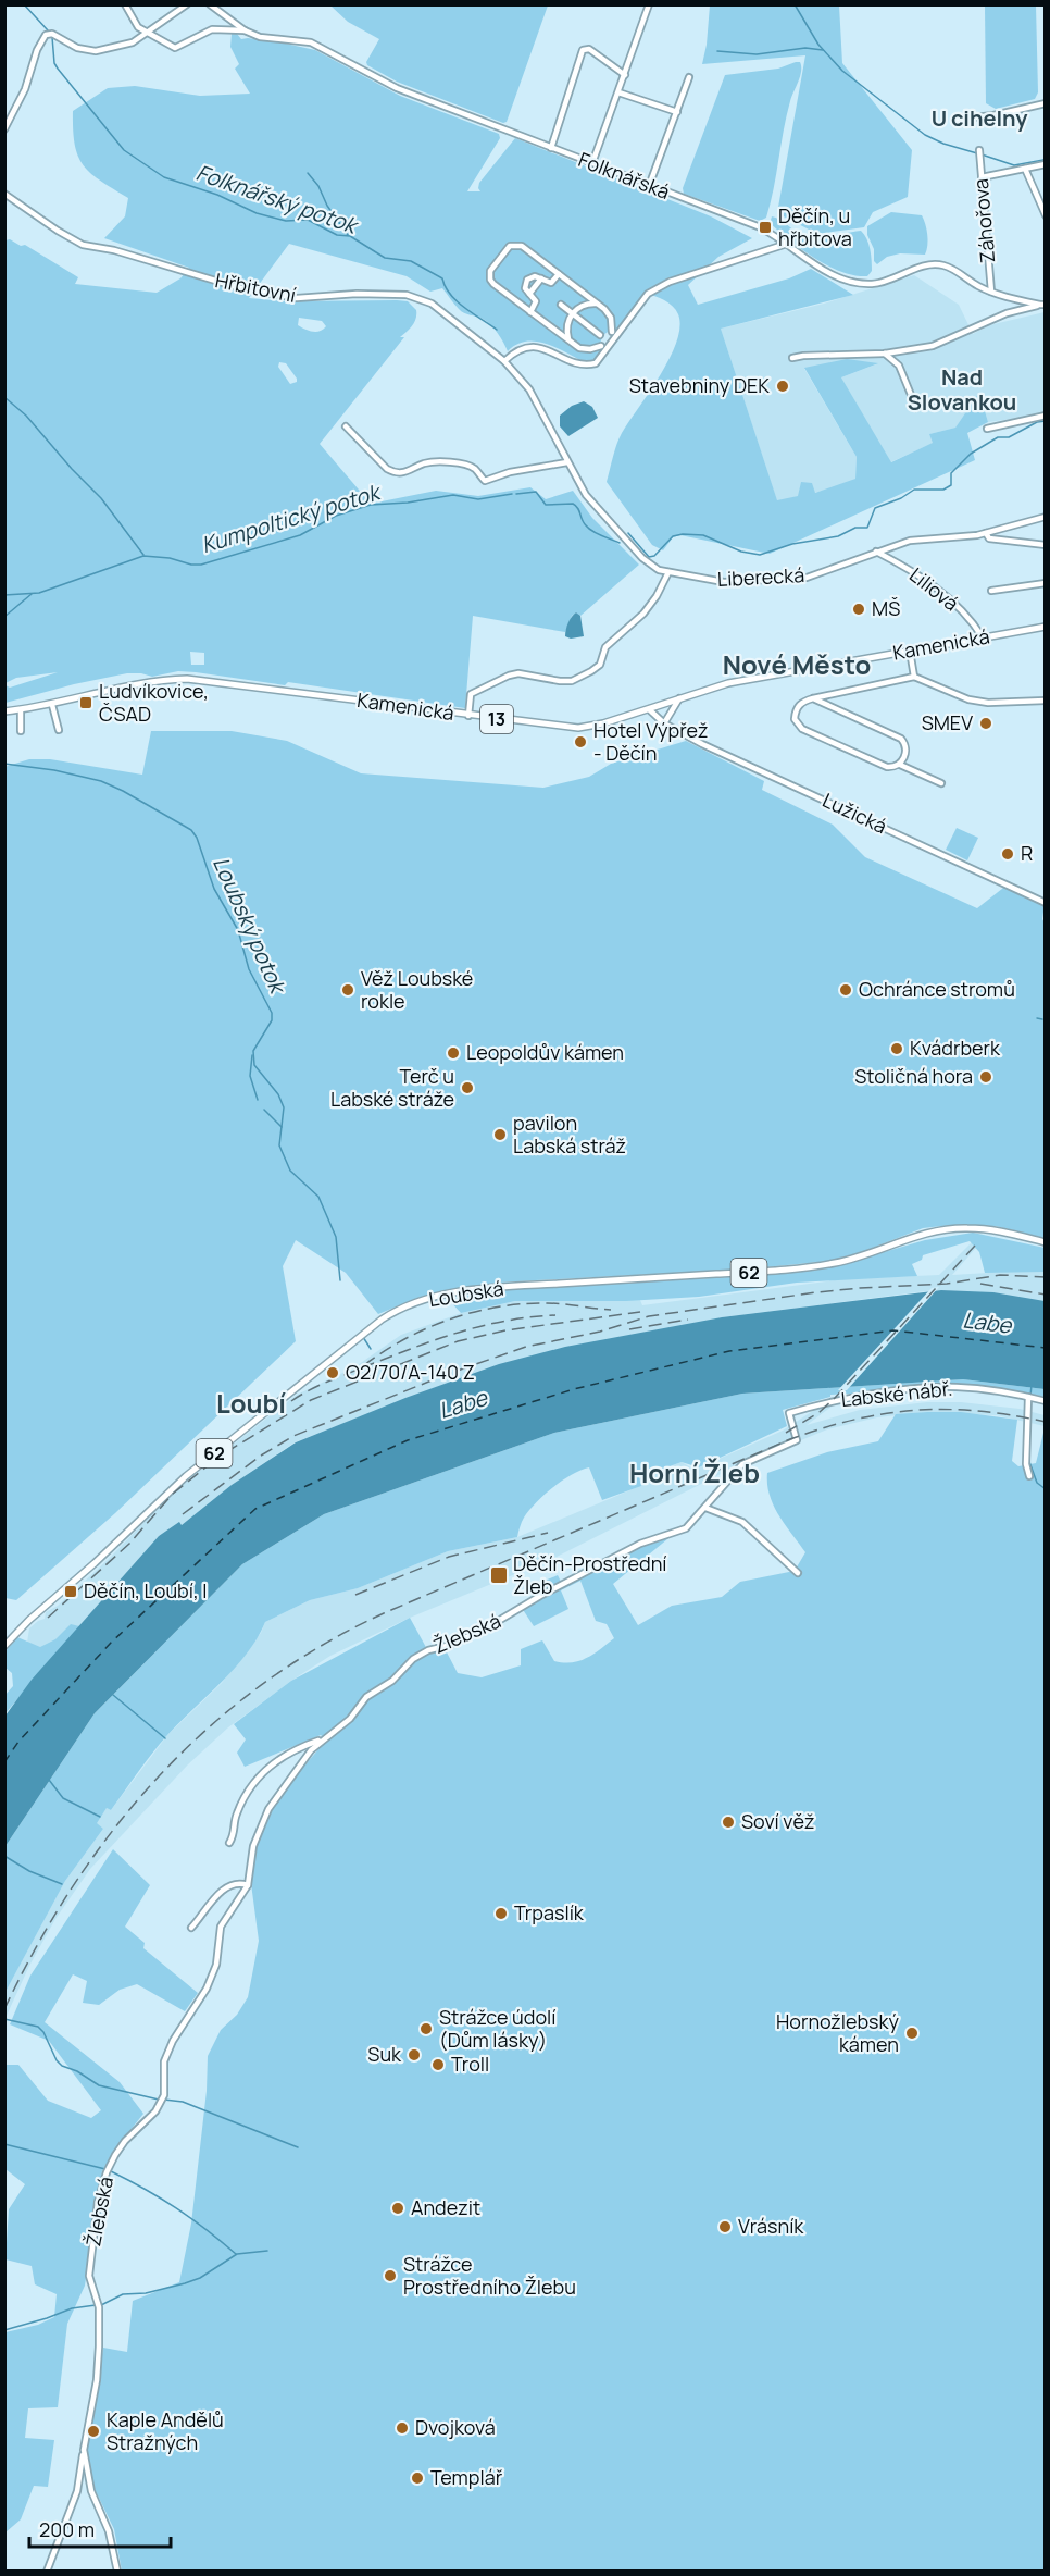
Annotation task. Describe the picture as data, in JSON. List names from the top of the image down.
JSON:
{
  "streets": {
    "main road": [
      "Kamenická",
      "13",
      "62",
      "Loubská"
    ],
    "street": [
      "Folknářská",
      "Záhořova",
      "Hřbitovní",
      "Liberecká",
      "Liliová",
      "Lužická",
      "Labské nábř.",
      "Žlebská"
    ]
  },
  "crossings": [
    ["Folknářská", "Záhořova"],
    ["Hřbitovní", "Liberecká"],
    ["Liberecká", "Liliová"],
    ["Liliová", "Kamenická"],
    ["Kamenická", "13"],
    ["Kamenická", "Lužická"],
    ["Labské nábř.", "Žlebská"]
  ],
  "districts": [
    "U cihelny",
    "Nad Slovankou",
    "Nové Město",
    "Loubí",
    "Horní Žleb"
  ],
  "water": [
    "Folknářský potok",
    "Kumpoltický potok",
    "Loubský potok",
    "Labe"
  ],
  "places": {
    "transit": [
      "Děčín, u hřbitova",
      "Ludvíkovice, ČSAD",
      "Děčín-Prostřední Žleb",
      "Děčín, Loubí, I"
    ],
    "other": [
      "Stavebniny DEK",
      "MŠ",
      "SMEV",
      "Hotel Výpřež - Děčín",
      "R",
      "Věž Loubské rokle",
      "Ochránce stromů",
      "Kvádrberk",
      "Leopoldův kámen",
      "Stoličná hora",
      "Terč u Labské stráže",
      "pavilon Labská stráž",
      "O2/70/A-140 Z",
      "Soví věž",
      "Trpaslík",
      "Strážce údolí (Dům lásky)",
      "Hornožlebský kámen",
      "Suk",
      "Troll",
      "Andezit",
      "Vrásník",
      "Strážce Prostředního Žlebu",
      "Dvojková",
      "Kaple Andělů Stražných",
      "Templář"
    ]
  },
  "scale_bar": "200 m"
}
